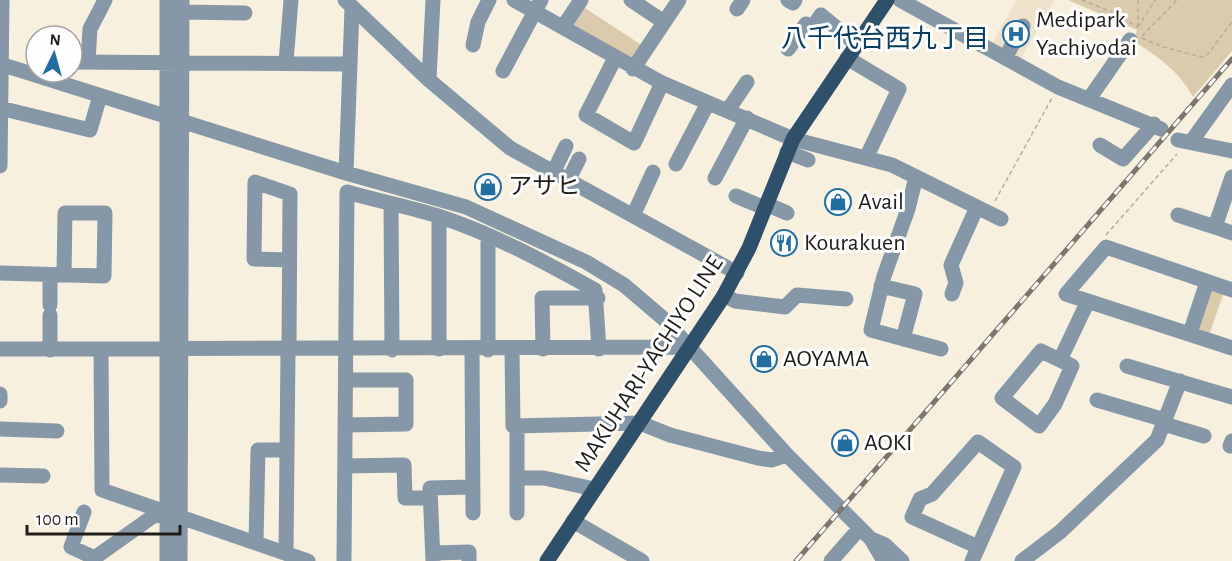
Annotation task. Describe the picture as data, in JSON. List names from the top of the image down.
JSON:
{
  "streets": {
    "main road": ["MAKUHARI-YACHIYO LINE"]
  },
  "districts": ["八千代台西九丁目"],
  "places": {
    "hospital": ["Medipark Yachiyodai"],
    "shop": [
      "アサヒ",
      "Avail",
      "AOYAMA",
      "AOKI"
    ],
    "restaurant": ["Kourakuen"]
  },
  "scale_bar": "100 m",
  "north": "top"
}
